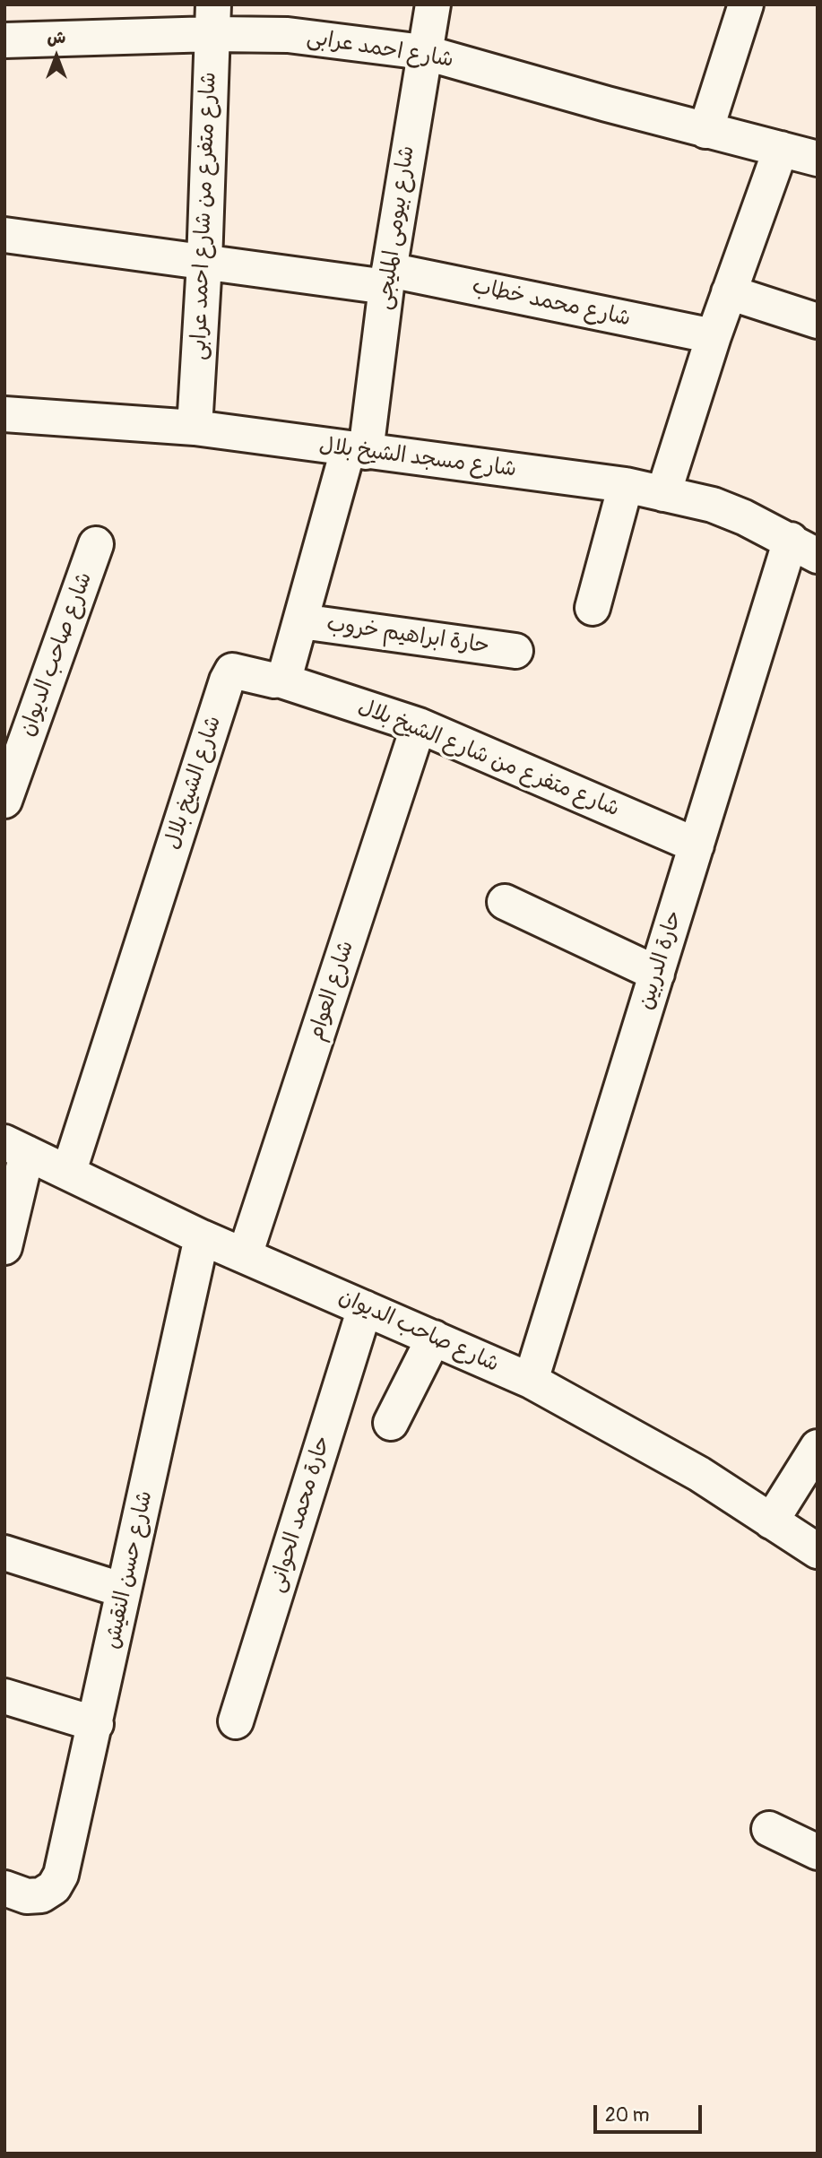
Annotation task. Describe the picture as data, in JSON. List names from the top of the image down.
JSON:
{
  "streets": {
    "street": [
      "شارع احمد عرابى",
      "شارع متفرع من شارع احمد عرابى",
      "شارع بيومى المليجى",
      "شارع محمد خطاب",
      "شارع مسجد الشيخ بلال",
      "حارة ابراهيم خروب",
      "شارع صاحب الديوان",
      "شارع متفرع من شارع الشيخ بلال",
      "شارع الشيخ بلال",
      "حارة الدربين",
      "شارع العوام",
      "حارة محمد الحوانى",
      "شارع حسن النقيش"
    ]
  },
  "crossings": [
    ["شارع احمد عرابى", "شارع متفرع من شارع احمد عرابى"],
    ["شارع احمد عرابى", "شارع بيومى المليجى"],
    ["شارع متفرع من شارع احمد عرابى", "شارع محمد خطاب"],
    ["شارع متفرع من شارع احمد عرابى", "شارع مسجد الشيخ بلال"],
    ["شارع بيومى المليجى", "شارع محمد خطاب"],
    ["شارع بيومى المليجى", "شارع مسجد الشيخ بلال"],
    ["شارع مسجد الشيخ بلال", "حارة الدربين"],
    ["شارع صاحب الديوان", "شارع الشيخ بلال"],
    ["شارع صاحب الديوان", "حارة الدربين"],
    ["شارع صاحب الديوان", "شارع العوام"],
    ["شارع صاحب الديوان", "حارة محمد الحوانى"],
    ["شارع صاحب الديوان", "شارع حسن النقيش"],
    ["شارع متفرع من شارع الشيخ بلال", "شارع الشيخ بلال"],
    ["شارع متفرع من شارع الشيخ بلال", "حارة الدربين"],
    ["شارع متفرع من شارع الشيخ بلال", "شارع العوام"]
  ],
  "scale_bar": "20 m",
  "north": "top"
}
